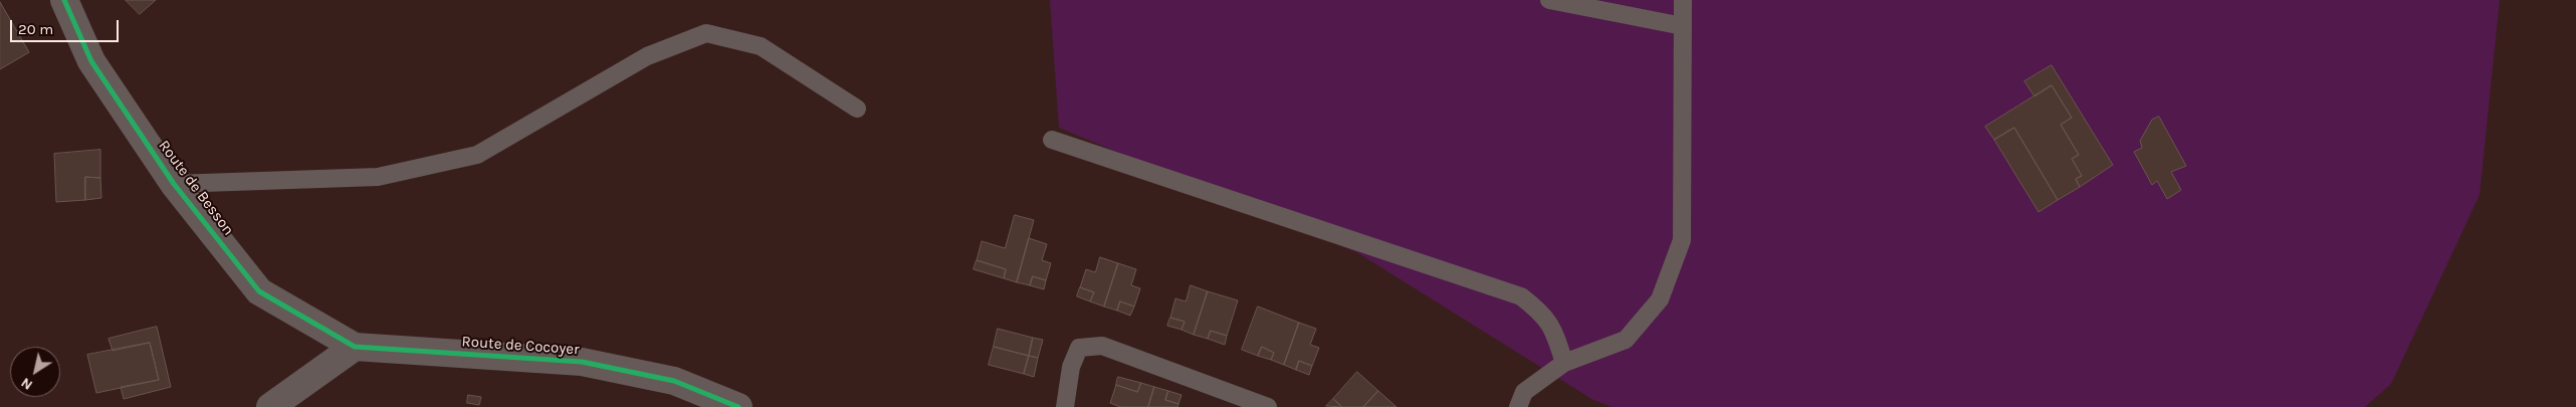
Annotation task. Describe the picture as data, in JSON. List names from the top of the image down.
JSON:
{
  "streets": {
    "street": ["Route de Besson", "Route de Cocoyer"]
  },
  "crossings": [
    ["Route de Besson", "Route de Cocoyer"]
  ],
  "scale_bar": "20 m",
  "north": "bottom left"
}
